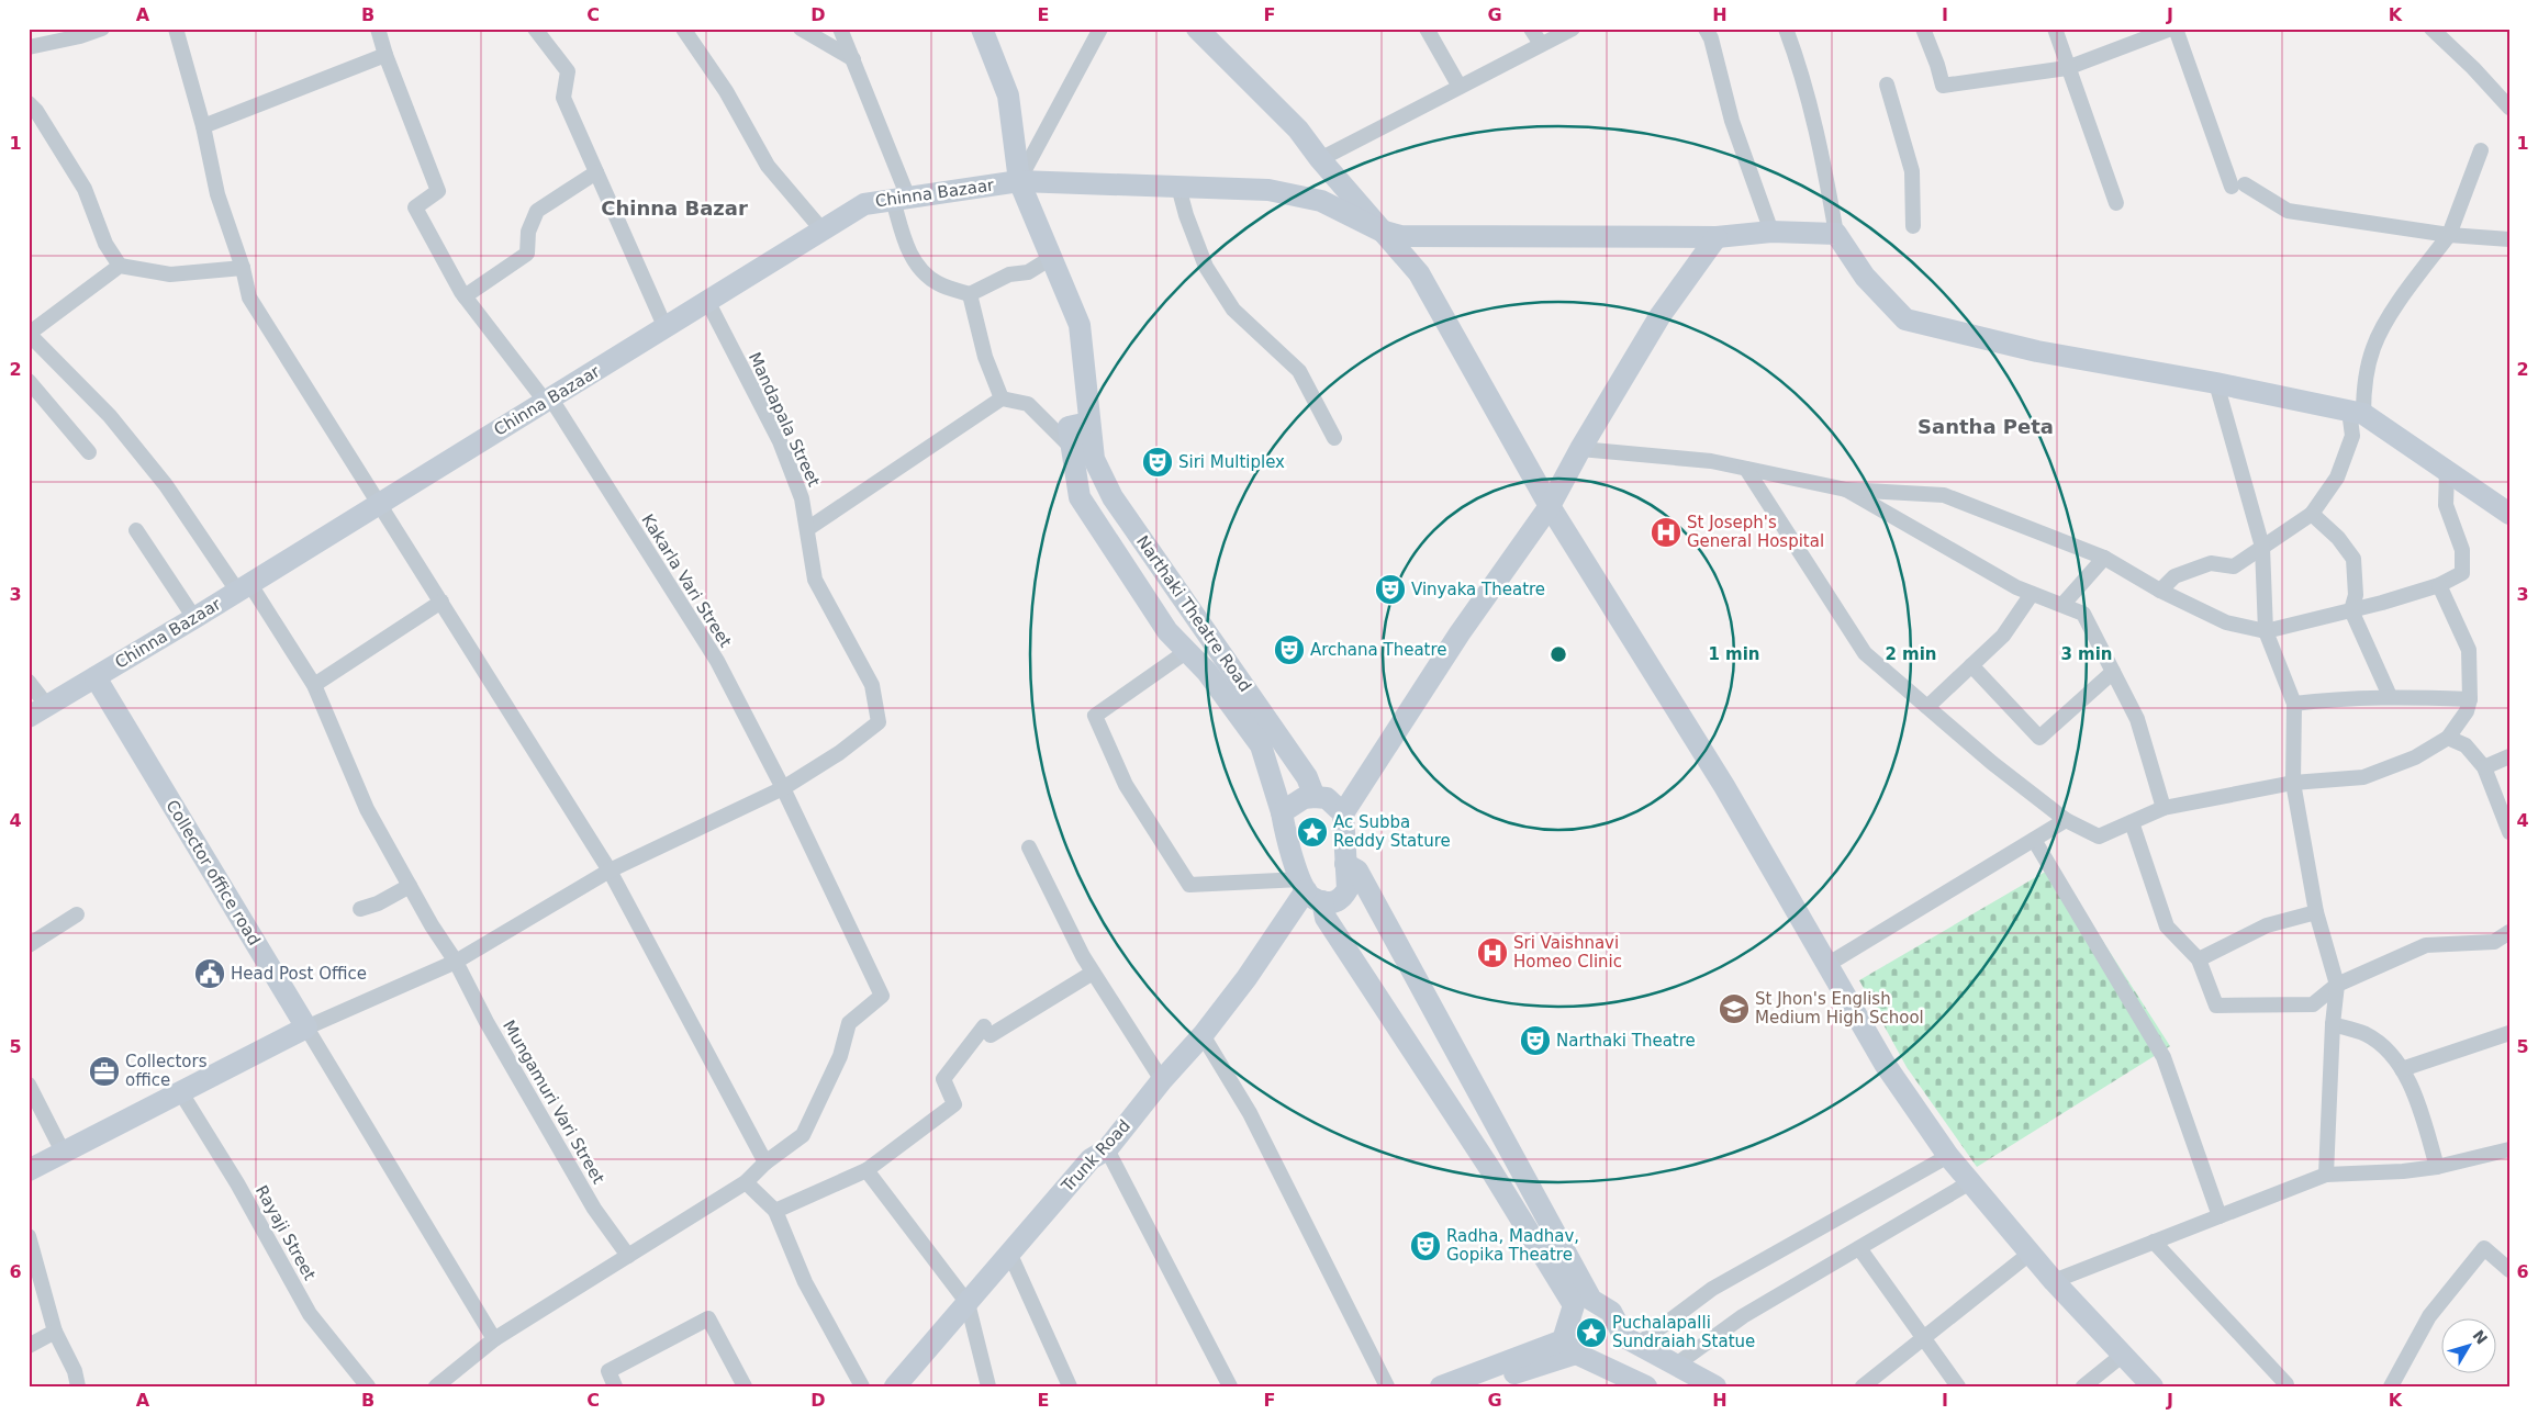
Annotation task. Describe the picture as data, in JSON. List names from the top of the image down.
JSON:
{
  "streets": {
    "street": [
      "Chinna Bazaar",
      "Mandapala Street",
      "Kakarla Vari Street",
      "Narthaki Theatre Road",
      "Collector office road",
      "Mungamuri Vari Street",
      "Trunk Road",
      "Rayaji Street"
    ]
  },
  "crossings": [
    ["Chinna Bazaar", "Mandapala Street"],
    ["Chinna Bazaar", "Kakarla Vari Street"],
    ["Chinna Bazaar", "Narthaki Theatre Road"],
    ["Chinna Bazaar", "Collector office road"],
    ["Chinna Bazaar", "Mungamuri Vari Street"],
    ["Mandapala Street", "Kakarla Vari Street"],
    ["Narthaki Theatre Road", "Trunk Road"]
  ],
  "districts": ["Chinna Bazar", "Santha Peta"],
  "places": {
    "theatre": [
      "Siri Multiplex",
      "Vinyaka Theatre",
      "Archana Theatre",
      "Narthaki Theatre",
      "Radha, Madhav, Gopika Theatre"
    ],
    "hospital": ["St Joseph's General Hospital", "Sri Vaishnavi Homeo Clinic"],
    "place": ["Ac Subba Reddy Stature", "Puchalapalli Sundraiah Statue"],
    "public building": ["Head Post Office"],
    "school or university": ["St Jhon's English Medium High School"],
    "office": ["Collectors office"]
  },
  "north": "top right",
  "grid": {
    "columns": [
      "A",
      "B",
      "C",
      "D",
      "E",
      "F",
      "G",
      "H",
      "I",
      "J",
      "K"
    ],
    "rows": [
      "1",
      "2",
      "3",
      "4",
      "5",
      "6"
    ]
  },
  "rings": ["1 min", "2 min", "3 min"]
}
